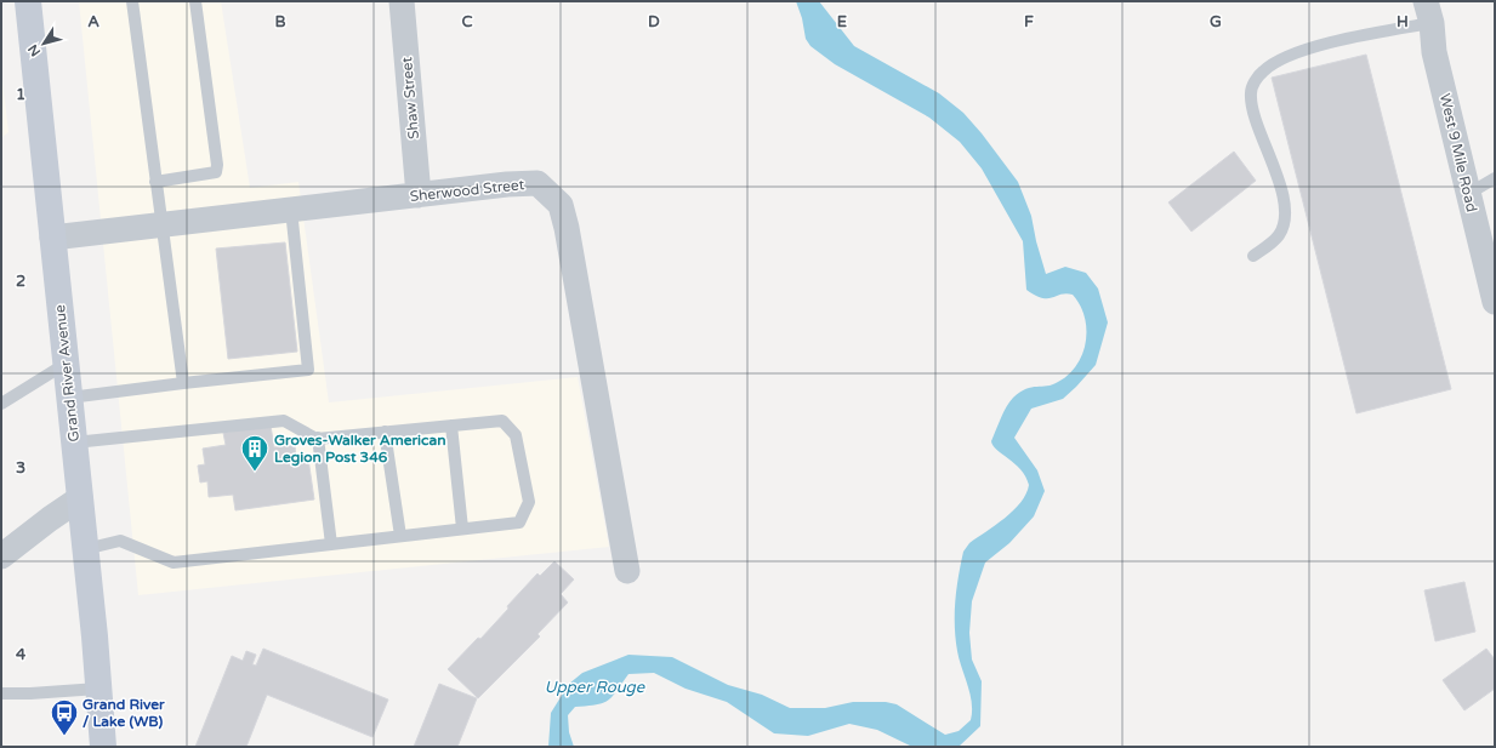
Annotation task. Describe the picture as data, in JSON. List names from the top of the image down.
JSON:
{
  "streets": {
    "main road": ["Grand River Avenue"],
    "street": ["Shaw Street", "West 9 Mile Road", "Sherwood Street"]
  },
  "crossings": [
    ["Shaw Street", "Sherwood Street"],
    ["Sherwood Street", "Grand River Avenue"]
  ],
  "water": ["Upper Rouge"],
  "places": {
    "building": ["Groves-Walker American Legion Post 346"],
    "bus stop": ["Grand River / Lake (WB)"]
  },
  "north": "bottom left",
  "grid": {
    "columns": [
      "A",
      "B",
      "C",
      "D",
      "E",
      "F",
      "G",
      "H"
    ],
    "rows": [
      "1",
      "2",
      "3",
      "4"
    ]
  }
}
